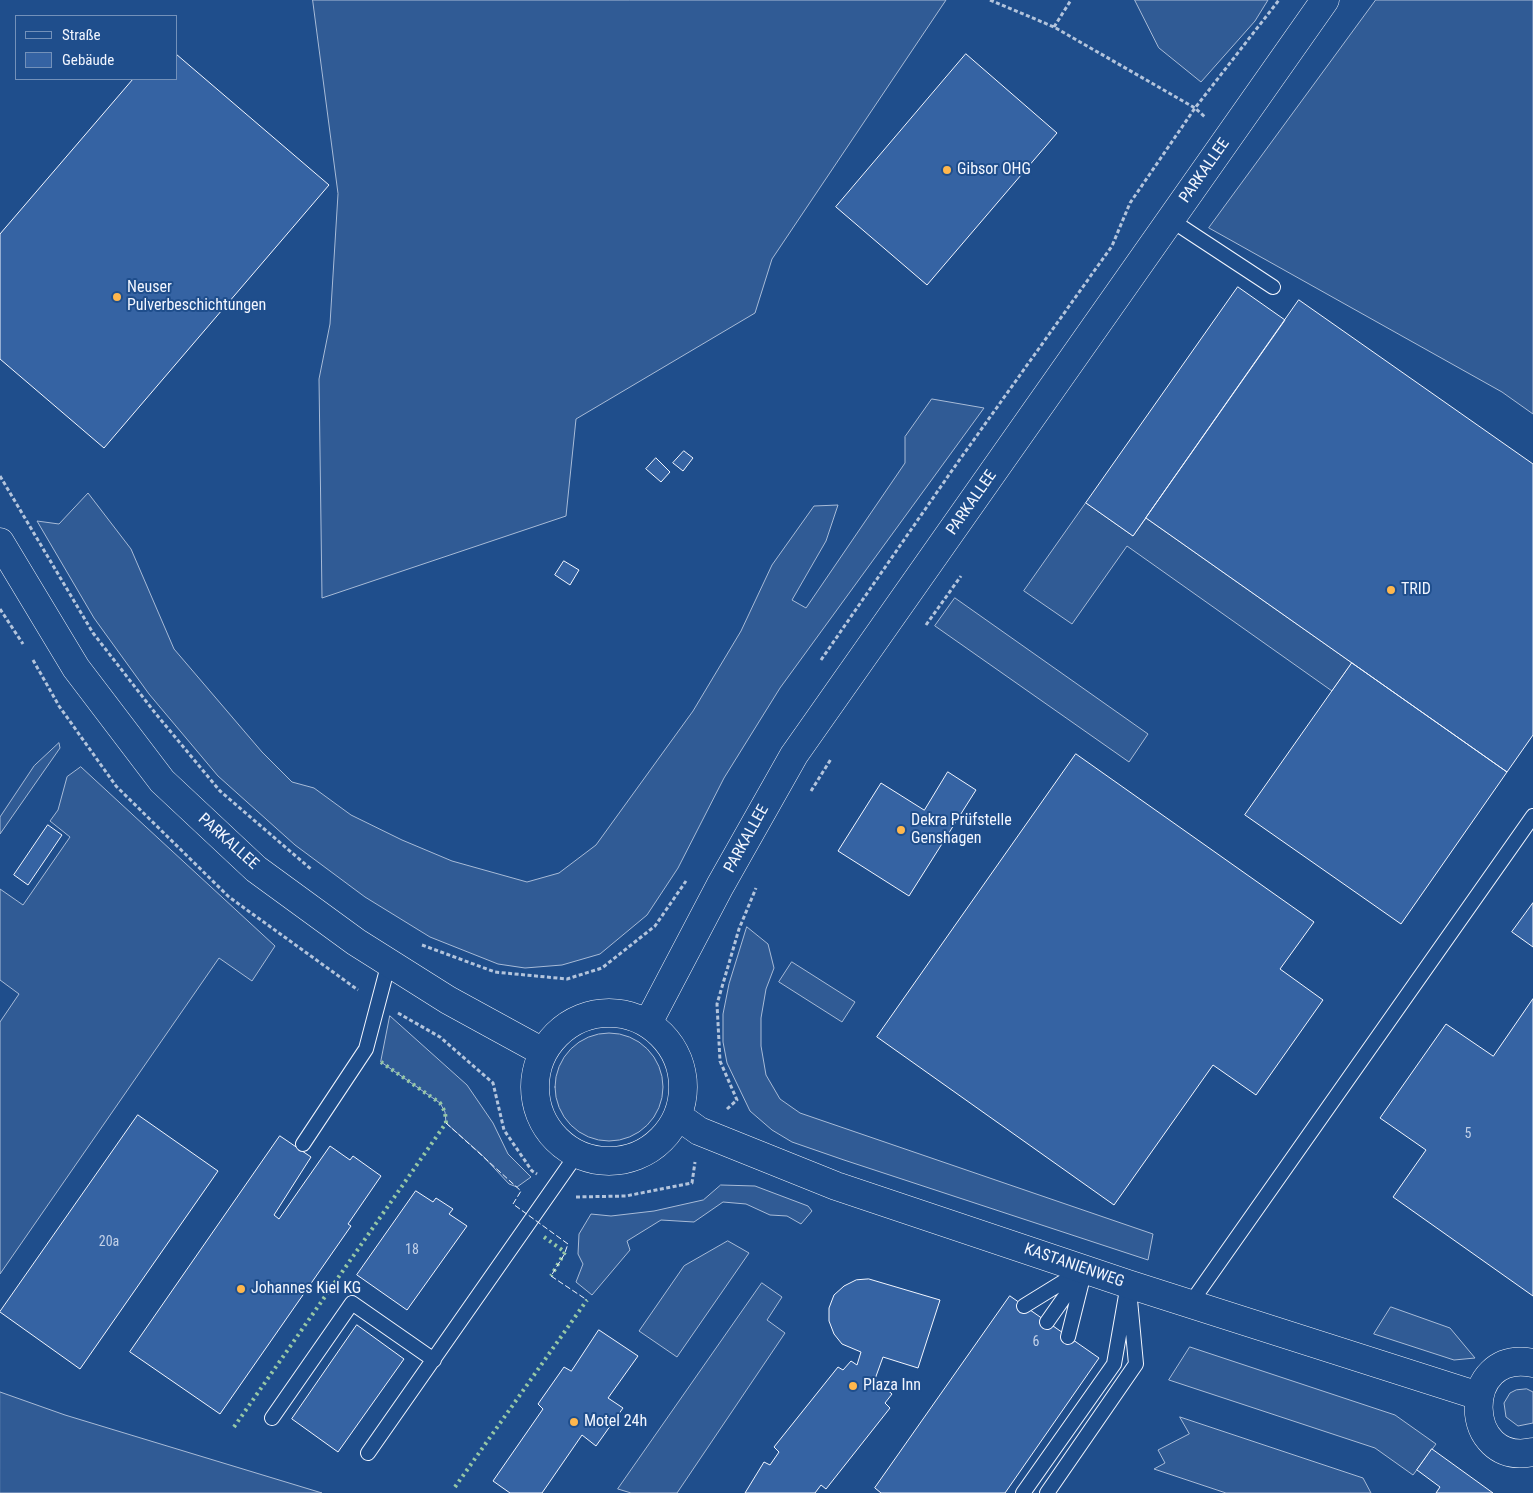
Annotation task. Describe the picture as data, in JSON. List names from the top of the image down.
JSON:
{
  "streets": {
    "street": ["PARKALLEE", "KASTANIENWEG"]
  },
  "crossings": [
    ["PARKALLEE", "KASTANIENWEG"]
  ],
  "places": [
    "Gibsor OHG",
    "Neuser Pulverbeschichtungen",
    "TRID",
    "Dekra Prüfstelle Genshagen",
    "Johannes Kiel KG",
    "Plaza Inn",
    "Motel 24h"
  ],
  "house_numbers": [
    "5",
    "20a",
    "18",
    "6"
  ],
  "legend": ["Straße", "Gebäude"]
}
